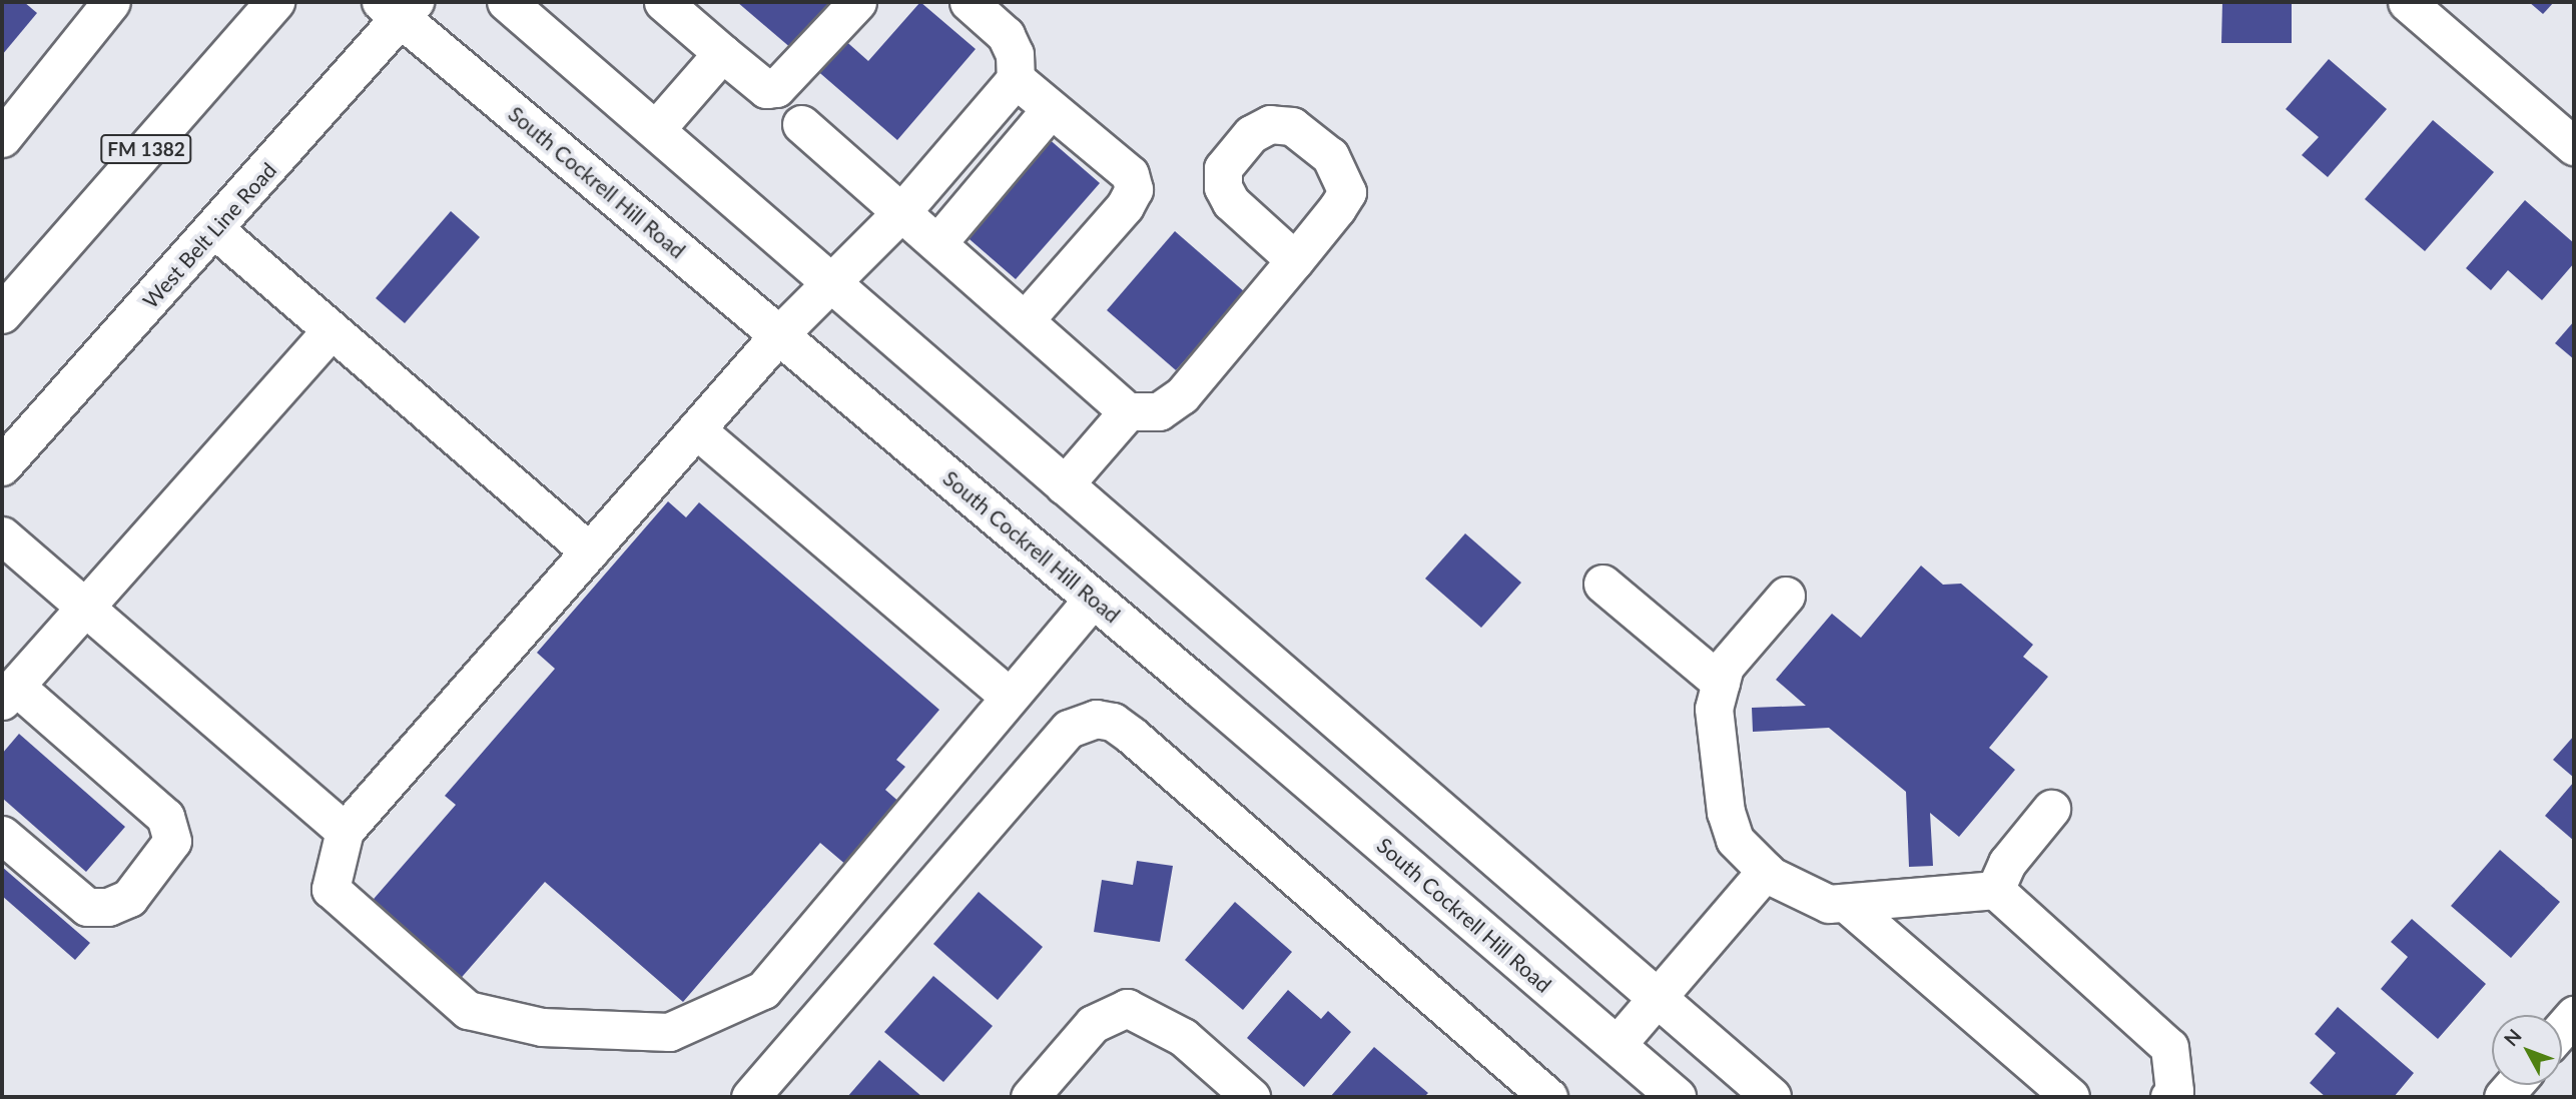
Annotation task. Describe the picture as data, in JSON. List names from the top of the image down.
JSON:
{
  "streets": {
    "main road": ["FM 1382", "South Cockrell Hill Road", "West Belt Line Road"]
  },
  "crossings": [
    ["South Cockrell Hill Road", "West Belt Line Road"]
  ],
  "north": "top left"
}
